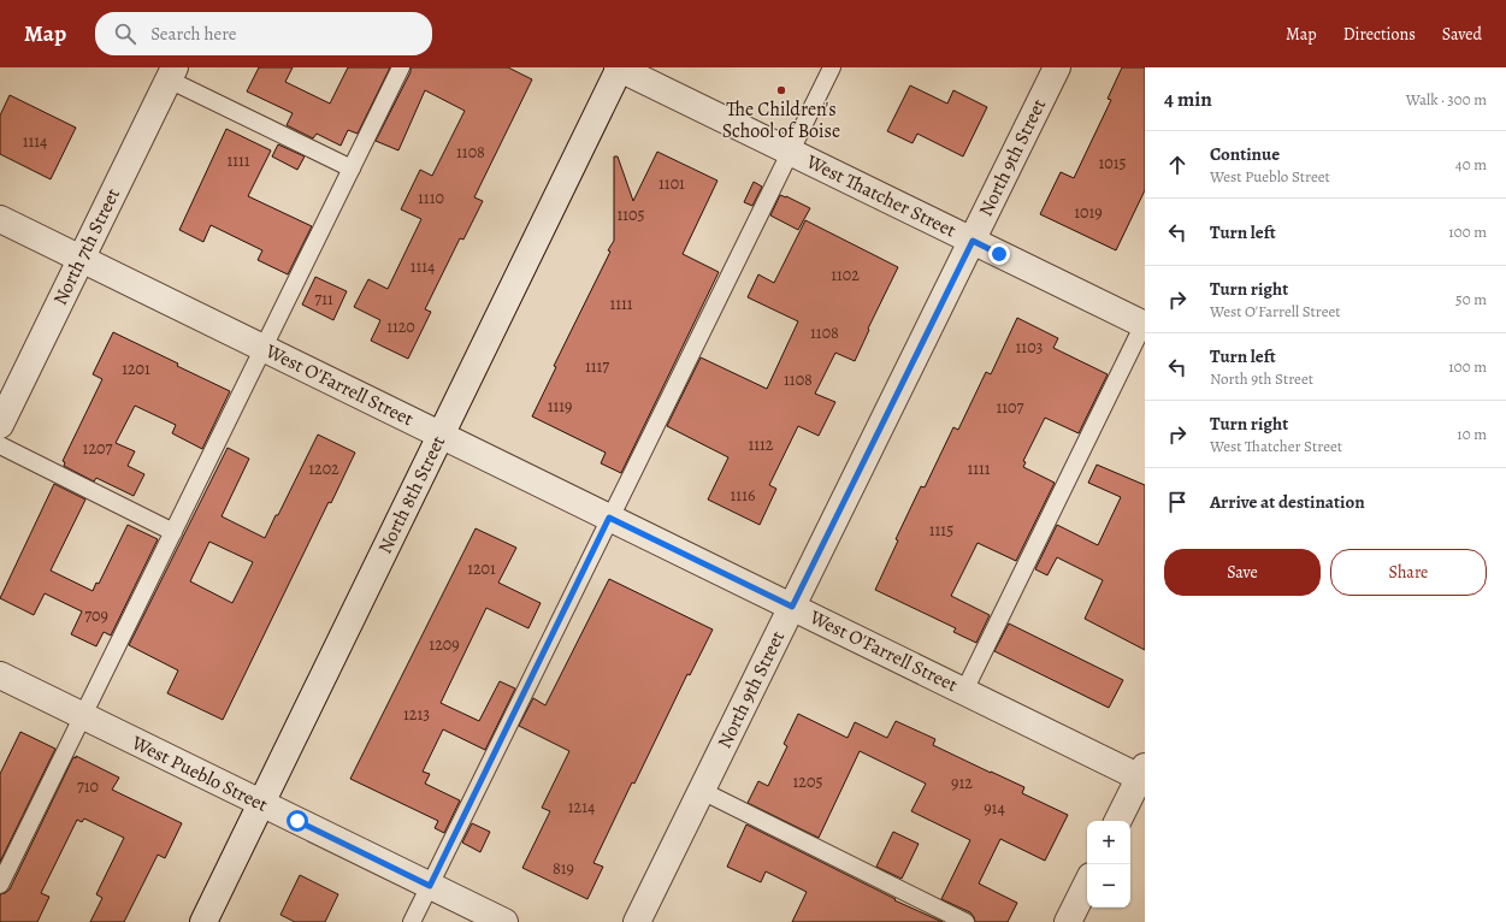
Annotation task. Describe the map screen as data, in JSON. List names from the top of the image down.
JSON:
{
  "streets": {
    "street": [
      "North 9th Street",
      "West Thatcher Street",
      "North 7th Street",
      "West O'Farrell Street",
      "North 8th Street",
      "West Pueblo Street"
    ]
  },
  "crossings": [
    ["North 9th Street", "West Thatcher Street"],
    ["North 9th Street", "West O'Farrell Street"],
    ["West Thatcher Street", "North 8th Street"],
    ["North 7th Street", "West O'Farrell Street"],
    ["West O'Farrell Street", "North 8th Street"],
    ["North 8th Street", "West Pueblo Street"]
  ],
  "places": ["The Children's School of Boise"],
  "house_numbers": [
    "1114",
    "1108",
    "1111",
    "1015",
    "1101",
    "1110",
    "1019",
    "1105",
    "1114",
    "1102",
    "711",
    "1111",
    "1120",
    "1108",
    "1103",
    "1117",
    "1201",
    "1108",
    "1119",
    "1107",
    "1112",
    "1207",
    "1202",
    "1111",
    "1116",
    "1115",
    "1201",
    "709",
    "1209",
    "1213",
    "1205",
    "912",
    "710",
    "1214",
    "914",
    "819"
  ],
  "page": {
    "header": "Map",
    "search": "Search here",
    "nav": ["Map", "Directions", "Saved"],
    "heading": ["4 min", "Walk · 300 m"],
    "list": [
      ["Continue", "West Pueblo Street", "40 m"],
      ["Turn left", "100 m"],
      ["Turn right", "West O'Farrell Street", "50 m"],
      ["Turn left", "North 9th Street", "100 m"],
      ["Turn right", "West Thatcher Street", "10 m"],
      "Arrive at destination"
    ],
    "buttons": ["Save", "Share"],
    "map_buttons": ["+", "−"]
  }
}
